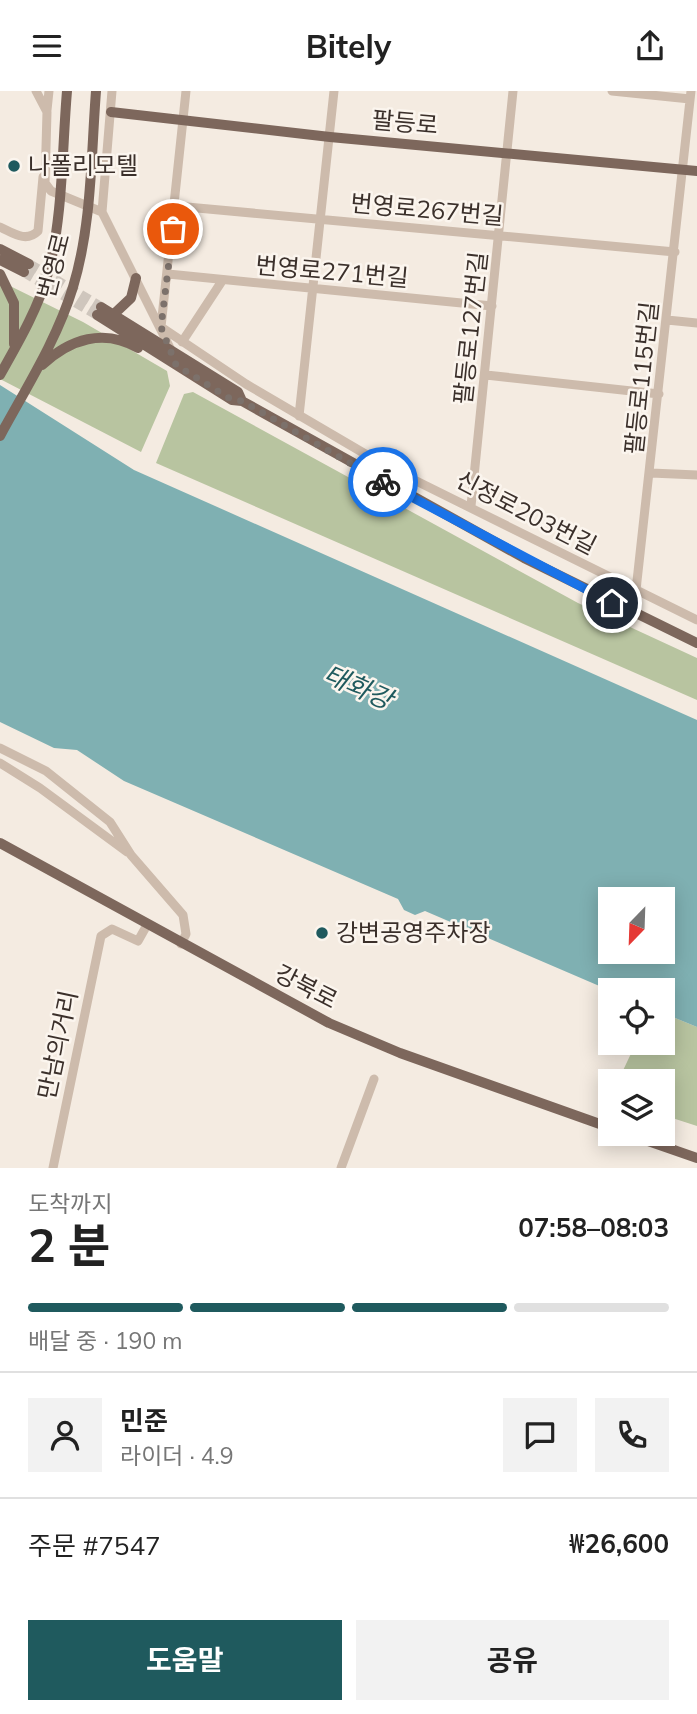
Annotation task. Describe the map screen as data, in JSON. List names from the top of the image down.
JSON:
{
  "streets": {
    "main road": ["팔등로", "번영로", "강북로"],
    "street": [
      "번영로267번길",
      "번영로271번길",
      "팔등로127번길",
      "팔등로115번길",
      "신정로203번길",
      "만남의거리"
    ]
  },
  "crossings": [
    ["팔등로", "팔등로127번길"],
    ["팔등로", "팔등로115번길"],
    ["번영로267번길", "팔등로127번길"],
    ["번영로267번길", "팔등로115번길"],
    ["번영로271번길", "팔등로127번길"],
    ["팔등로127번길", "신정로203번길"],
    ["팔등로115번길", "신정로203번길"],
    ["강북로", "만남의거리"]
  ],
  "water": ["태화강"],
  "places": ["나폴리모텔", "강변공영주차장"],
  "north": "bottom left",
  "page": {
    "header": "Bitely",
    "heading": ["2 분", "도착까지", "07:58–08:03"],
    "panel": [
      "민준",
      "라이더 · 4.9",
      "주문 #7547",
      "₩26,600"
    ],
    "bar": "배달 중 · 190 m",
    "buttons": ["도움말", "공유"]
  }
}
